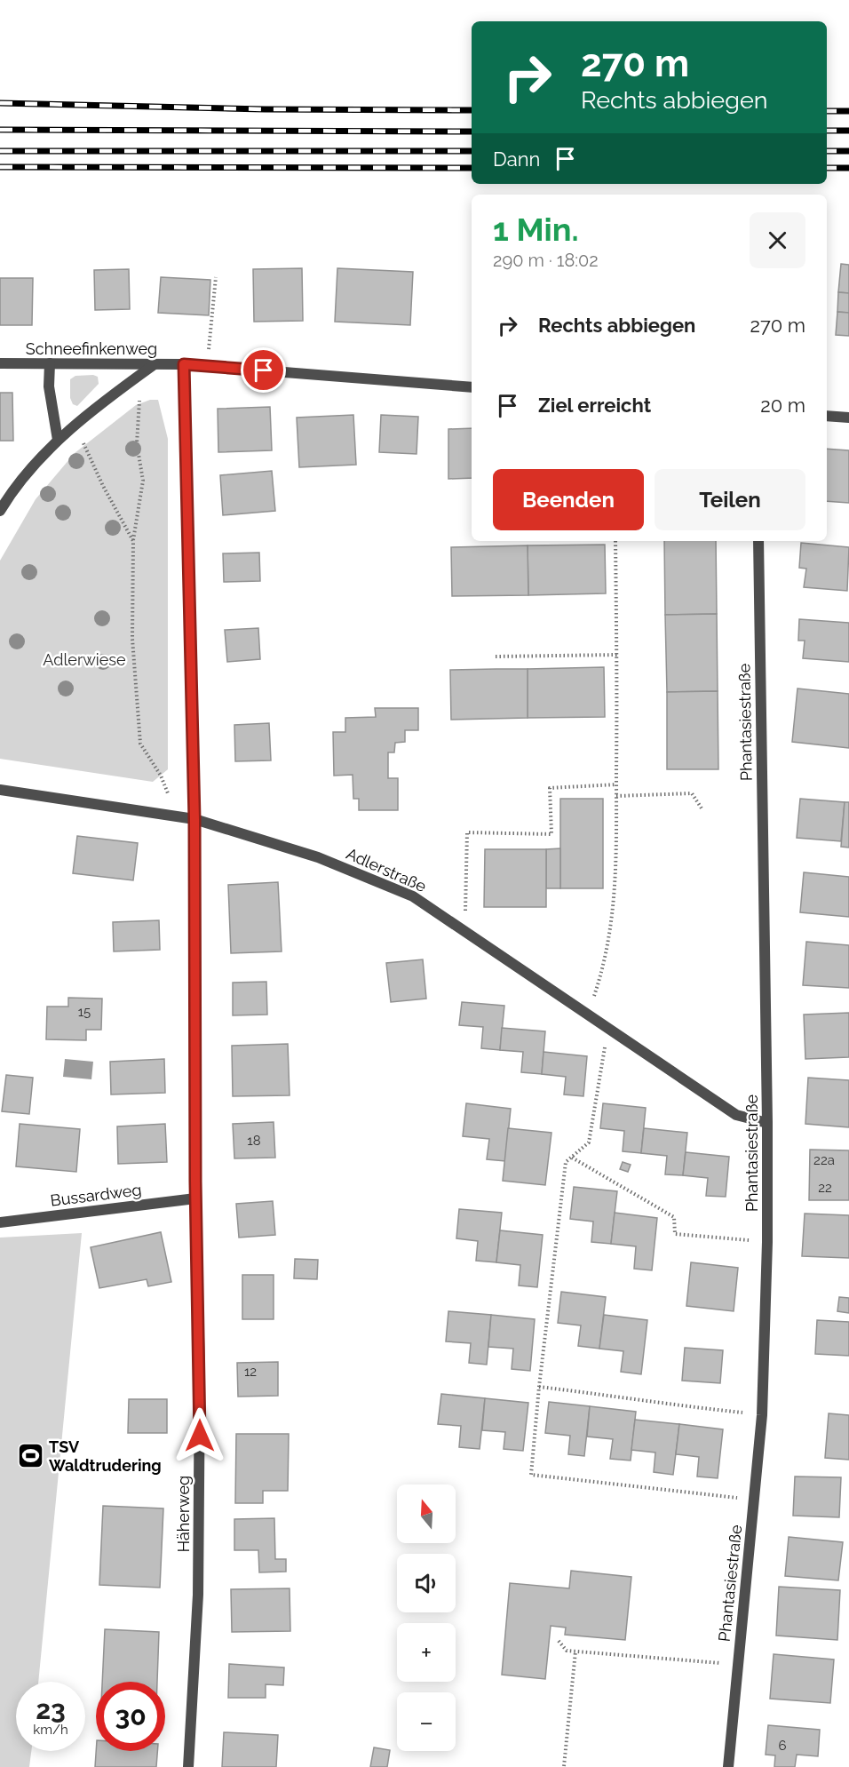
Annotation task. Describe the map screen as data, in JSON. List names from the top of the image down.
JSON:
{
  "streets": {
    "street": [
      "Schneefinkenweg",
      "Phantasiestraße",
      "Adlerstraße",
      "Bussardweg",
      "Häherweg"
    ]
  },
  "crossings": [
    ["Schneefinkenweg", "Häherweg"],
    ["Phantasiestraße", "Adlerstraße"],
    ["Adlerstraße", "Häherweg"],
    ["Bussardweg", "Häherweg"]
  ],
  "parks": ["Adlerwiese"],
  "places": {
    "sports": ["TSV Waldtrudering"]
  },
  "house_numbers": [
    "15",
    "18",
    "22a",
    "22",
    "12",
    "6"
  ],
  "north": "top",
  "page": {
    "turn": ["270 m", "Rechts abbiegen"],
    "then": "Dann",
    "heading": ["1 Min.", "290 m · 18:02"],
    "list": [
      {
        "name": "Rechts abbiegen",
        "value": "270 m"
      },
      {
        "name": "Ziel erreicht",
        "value": "20 m"
      }
    ],
    "buttons": ["Beenden", "Teilen"],
    "map_buttons": ["+", "−"],
    "speed": "23 km/h",
    "limit": "30"
  }
}
